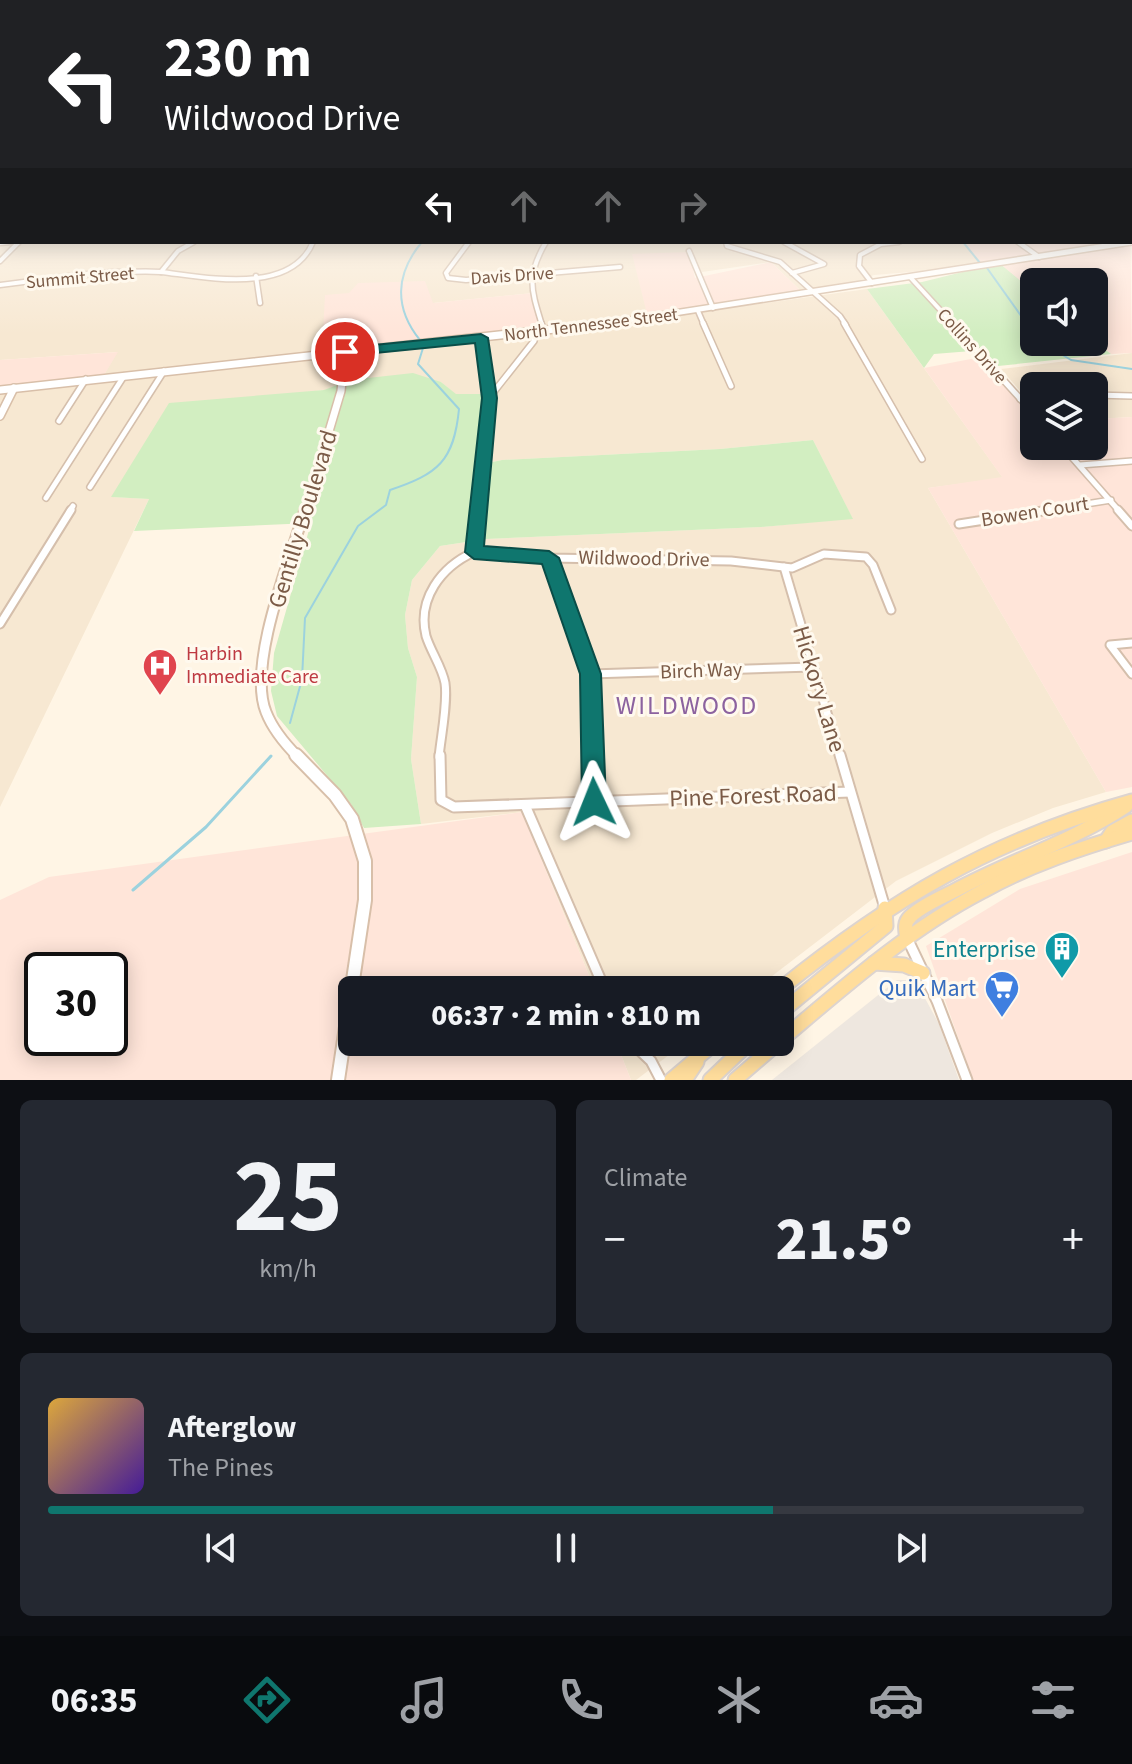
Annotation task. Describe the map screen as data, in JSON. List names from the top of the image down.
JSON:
{
  "streets": {
    "main road": ["North Tennessee Street", "Gentilly Boulevard"],
    "street": [
      "Davis Drive",
      "Summit Street",
      "Collins Drive",
      "Bowen Court",
      "Wildwood Drive",
      "Birch Way",
      "Hickory Lane",
      "Pine Forest Road"
    ]
  },
  "crossings": [
    ["North Tennessee Street", "Collins Drive"],
    ["North Tennessee Street", "Gentilly Boulevard"],
    ["Wildwood Drive", "Hickory Lane"],
    ["Wildwood Drive", "Pine Forest Road"],
    ["Birch Way", "Hickory Lane"],
    ["Hickory Lane", "Pine Forest Road"]
  ],
  "districts": ["WILDWOOD"],
  "places": {
    "hospital": ["Harbin Immediate Care"],
    "building": ["Enterprise"],
    "supermarket": ["Quik Mart"]
  },
  "page": {
    "turn": ["230 m", "Wildwood Drive"],
    "limit": "30",
    "trip": "06:37 · 2 min · 810 m",
    "tile": [
      ["25", "km/h"],
      "Climate"
    ],
    "heat": ["−", "21.5°", "+"],
    "song": ["Afterglow", "The Pines"],
    "tabs": "06:35"
  }
}
